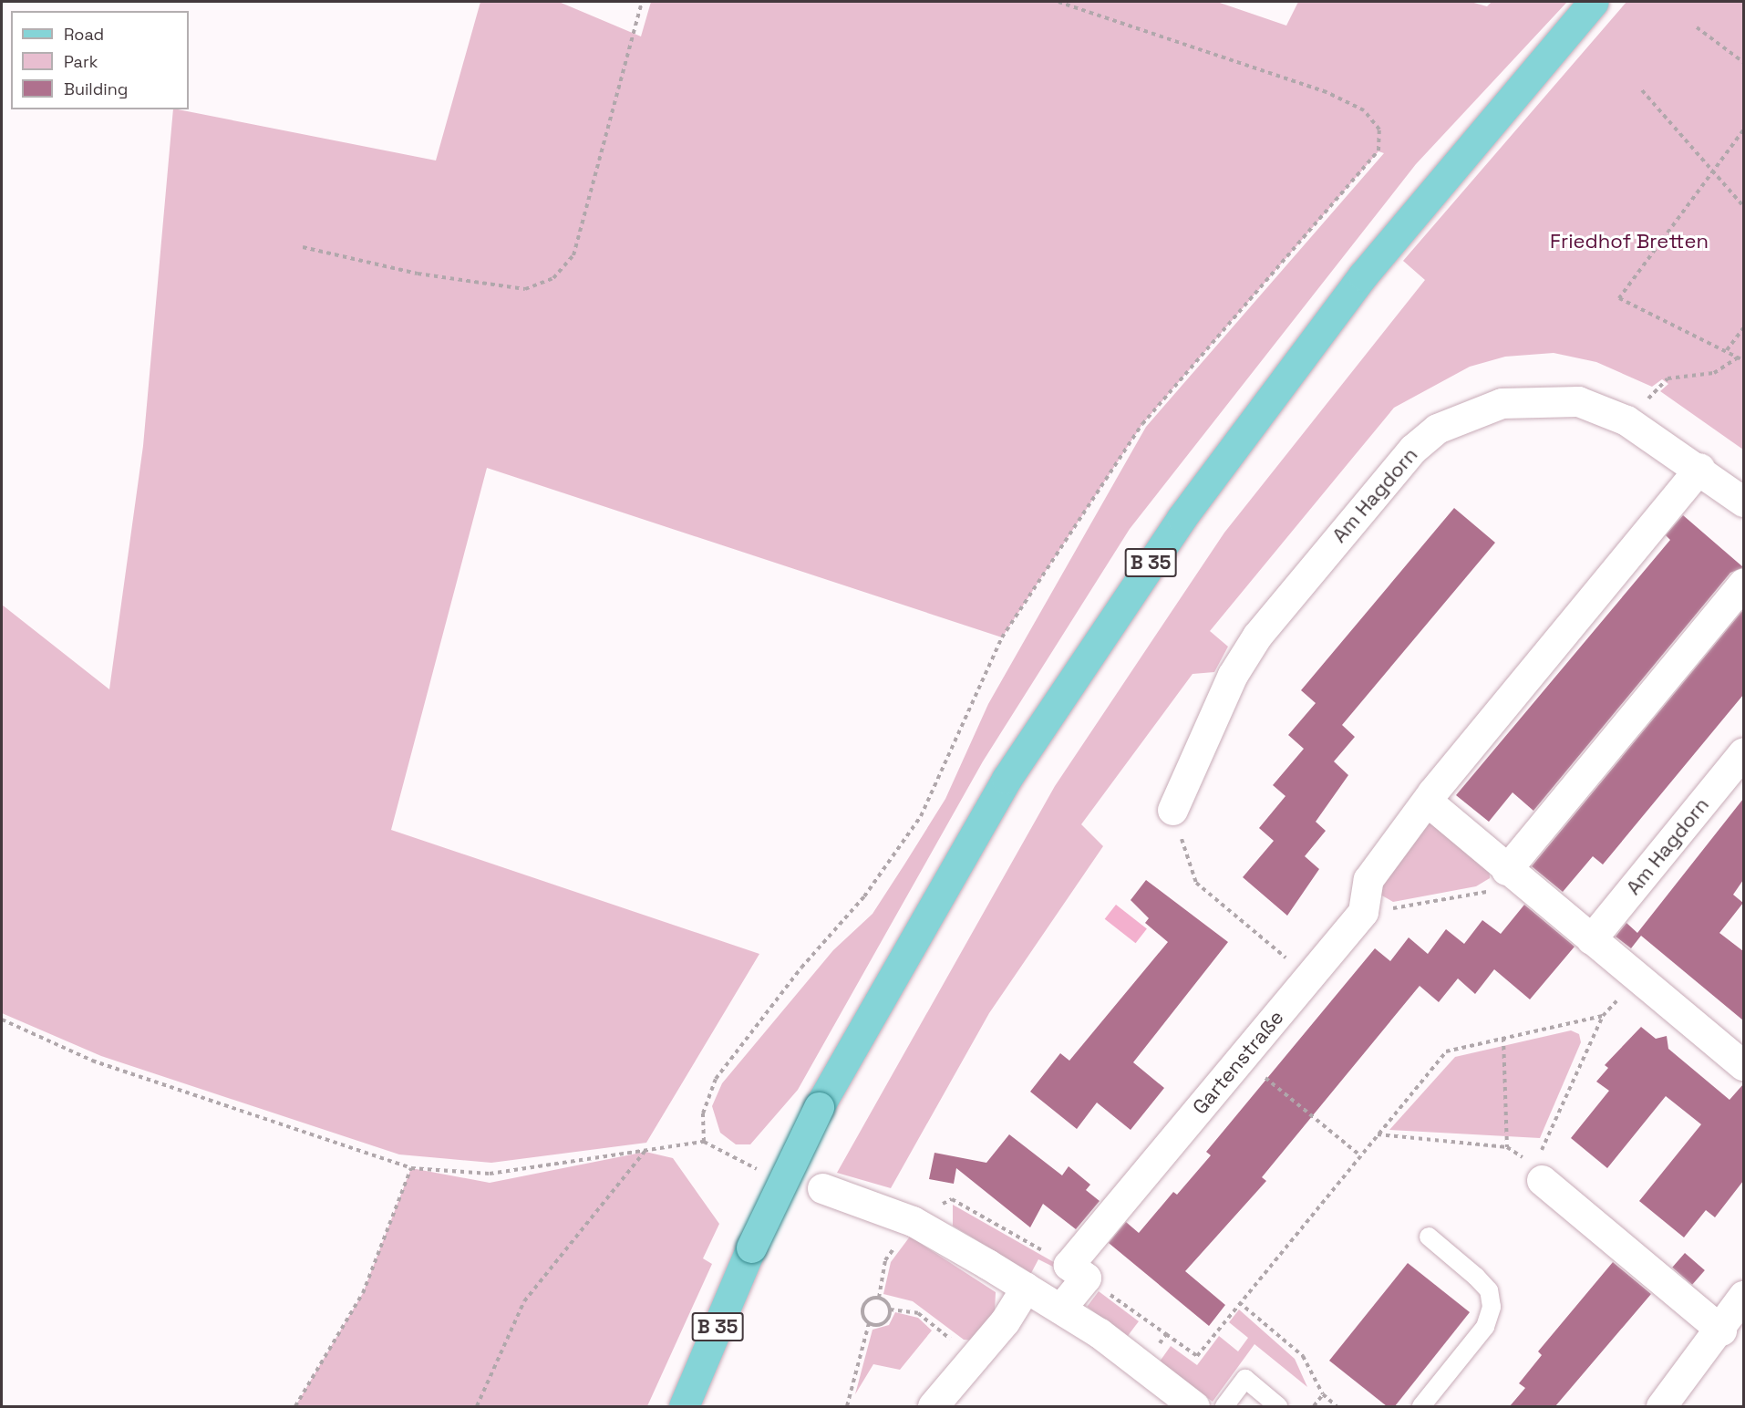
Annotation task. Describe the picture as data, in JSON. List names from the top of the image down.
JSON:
{
  "streets": {
    "main road": ["B 35"],
    "street": ["Am Hagdorn", "Gartenstraße"]
  },
  "parks": ["Friedhof Bretten"],
  "legend": ["Road", "Park", "Building"]
}
